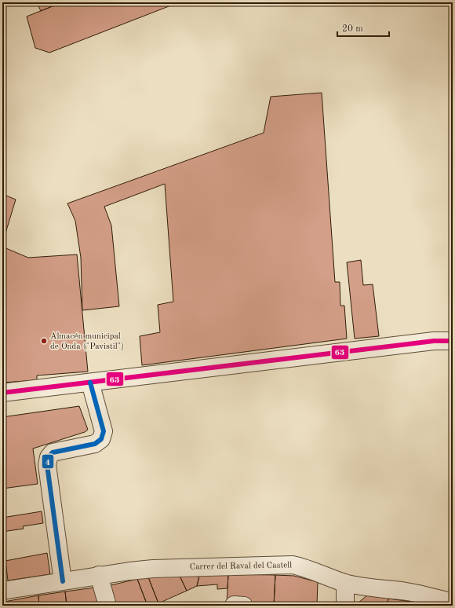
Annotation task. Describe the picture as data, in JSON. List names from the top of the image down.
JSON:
{
  "streets": {
    "street": ["Carrer del Raval del Castell"]
  },
  "places": ["Almacén municipal de Onda (\"Pavistil\")"],
  "lines": ["transit line 63", "transit line 4"],
  "scale_bar": "20 m"
}
